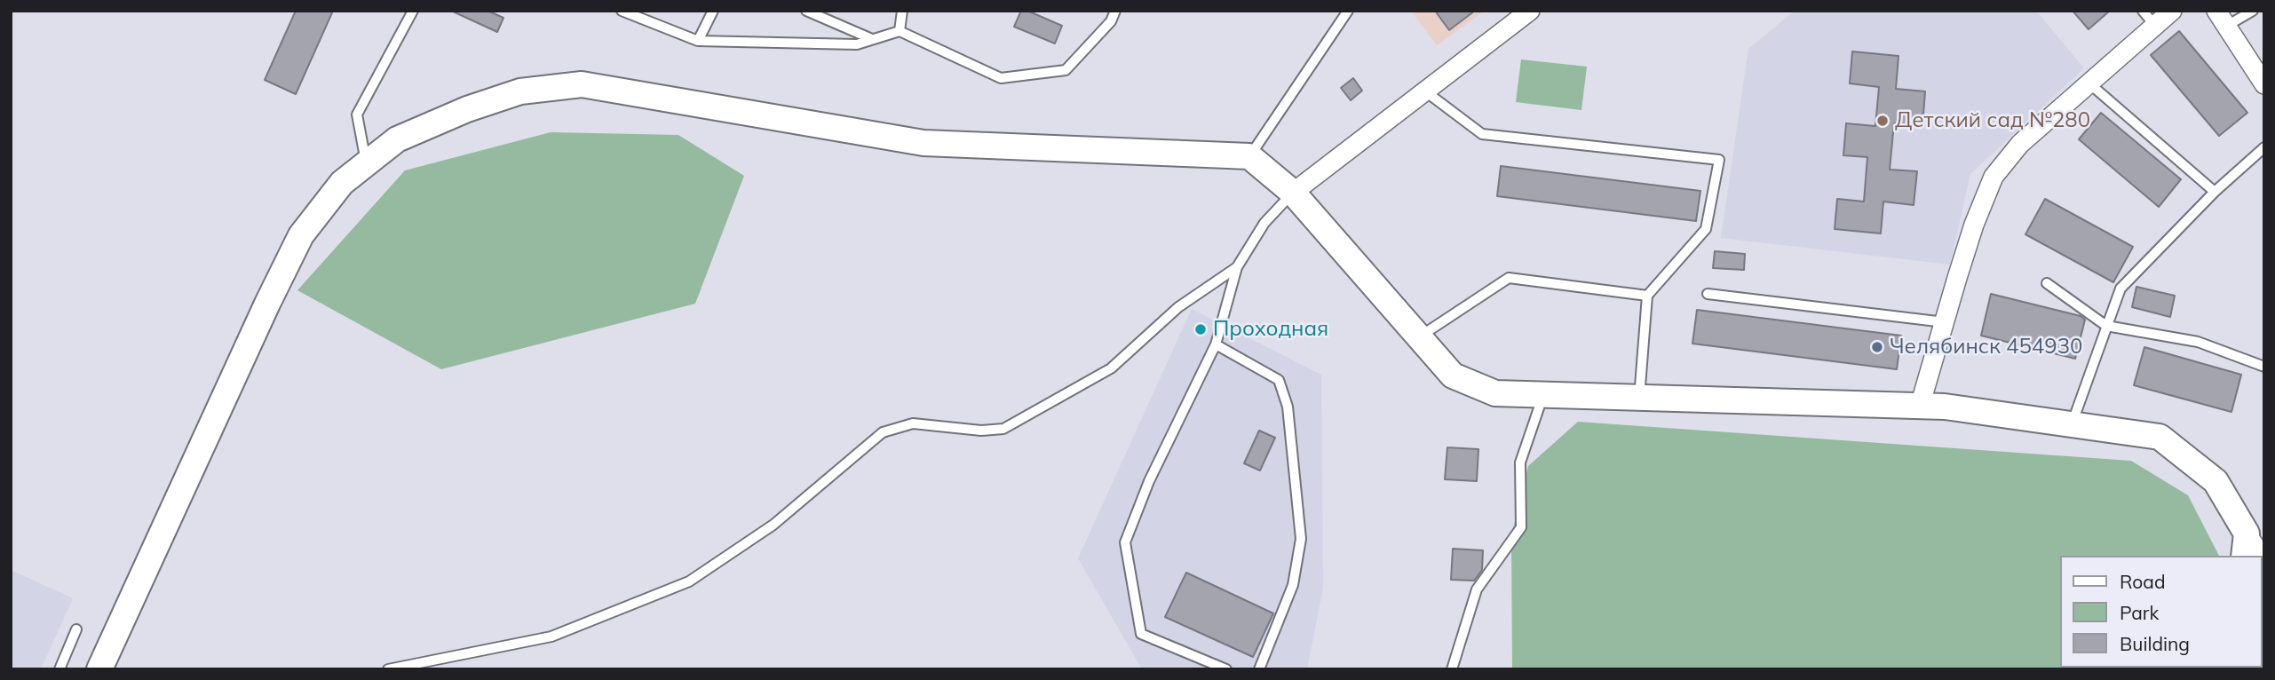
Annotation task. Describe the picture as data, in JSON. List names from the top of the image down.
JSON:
{
  "places": ["Детский сад №280", "Проходная", "Челябинск 454930"],
  "legend": ["Road", "Park", "Building"]
}
